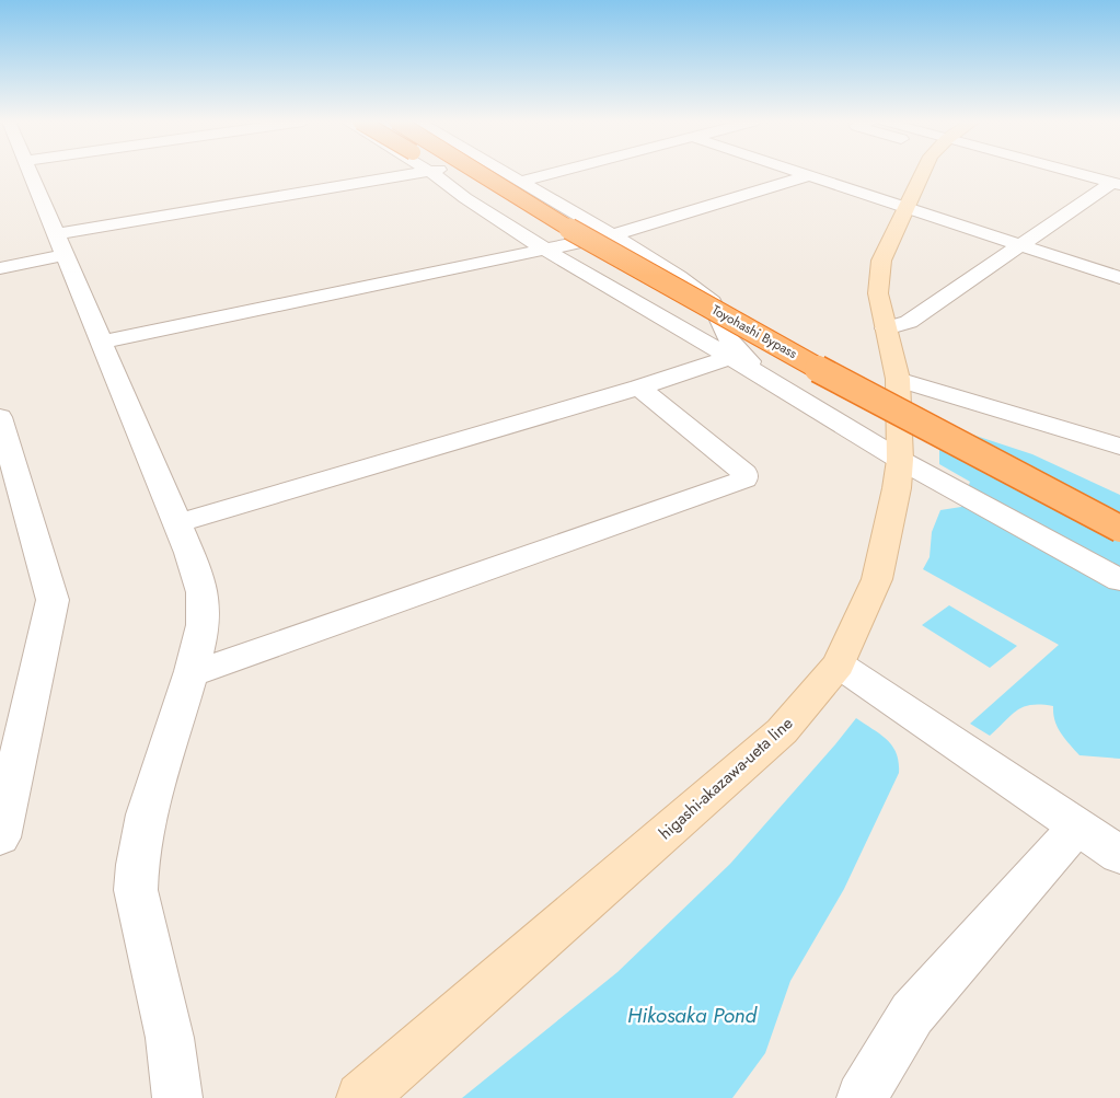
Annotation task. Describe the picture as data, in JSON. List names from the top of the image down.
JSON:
{
  "streets": {
    "highway": ["Toyohashi Bypass"],
    "main road": ["higashi-akazawa-ueta line"]
  },
  "water": ["Hikosaka Pond"]
}
